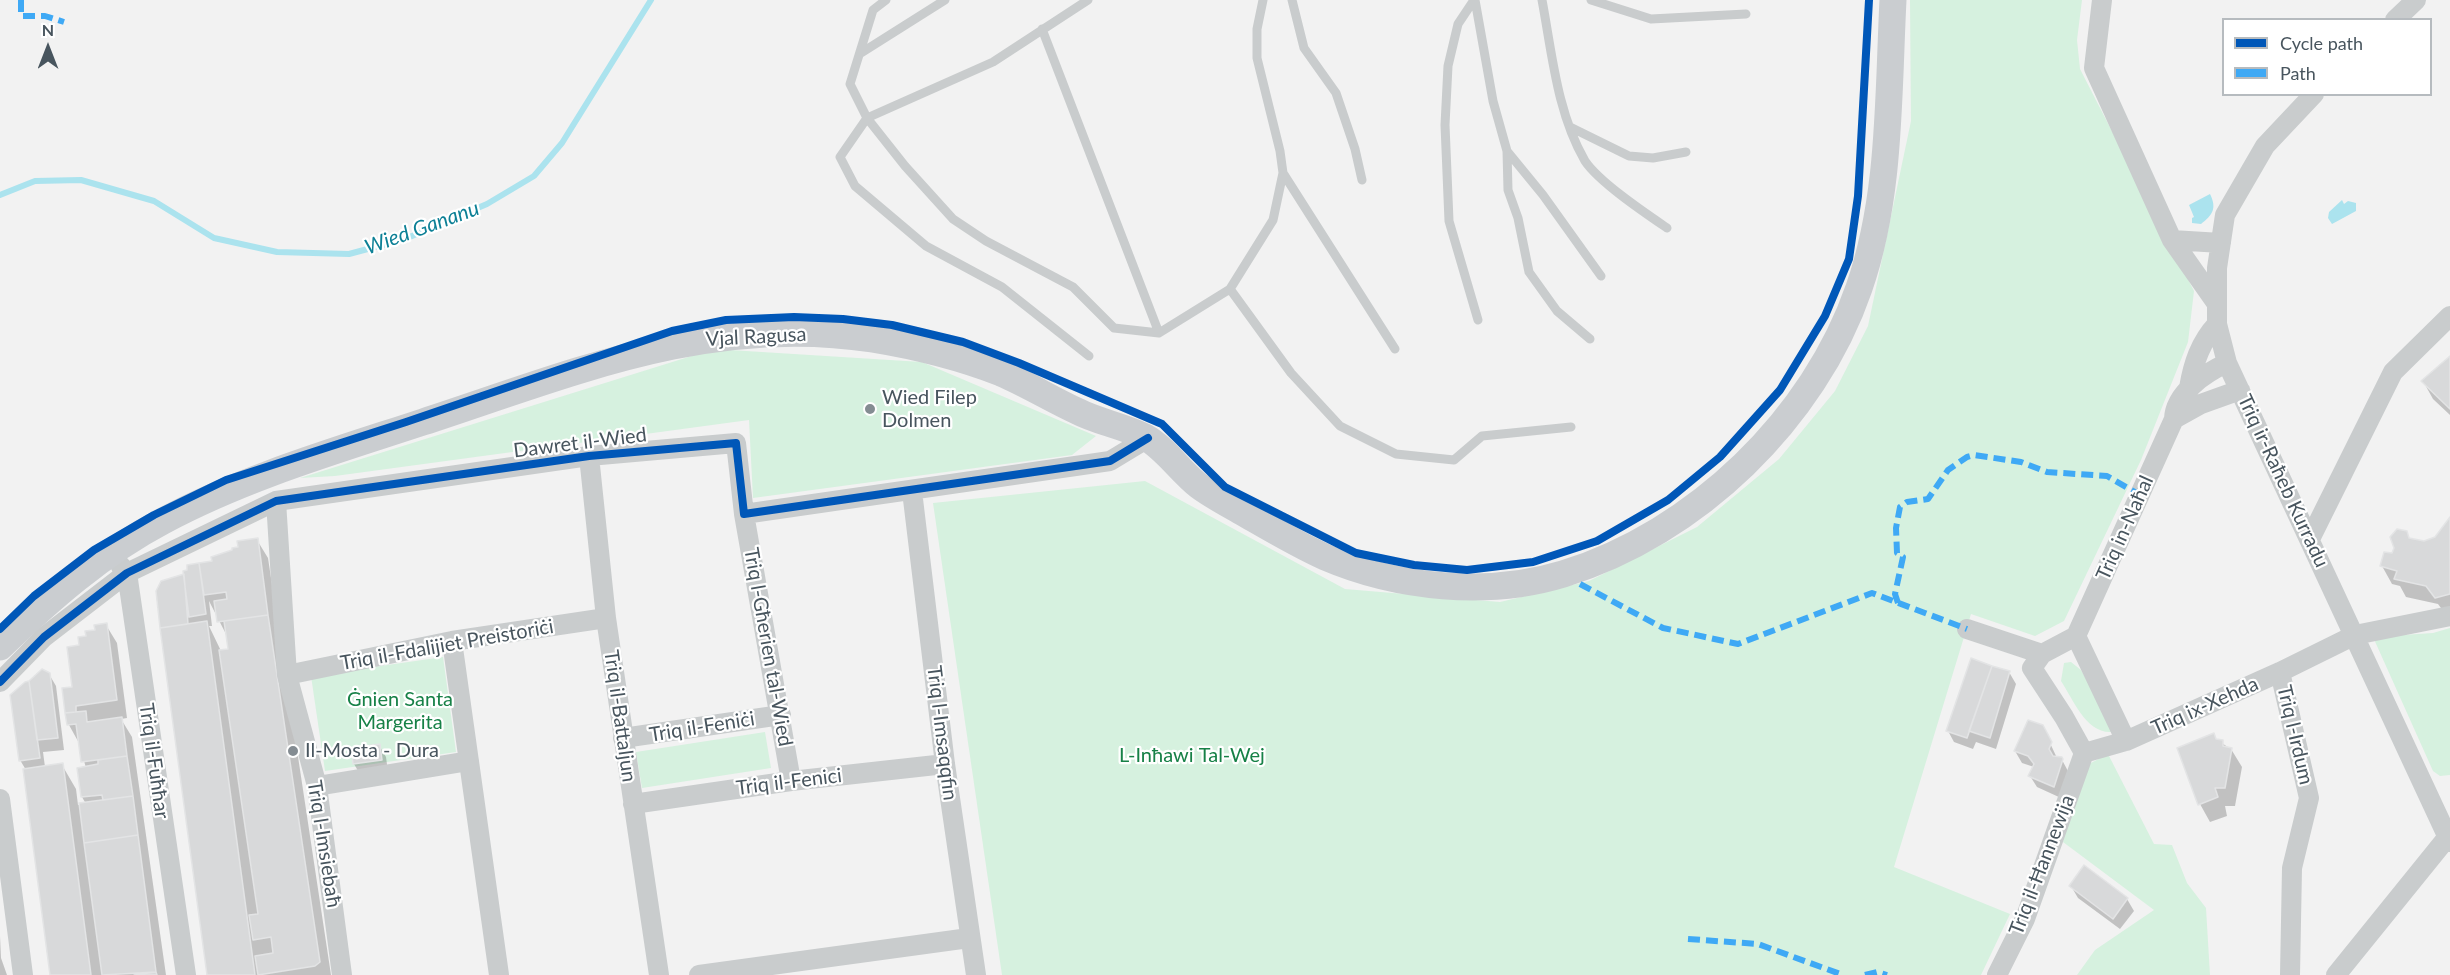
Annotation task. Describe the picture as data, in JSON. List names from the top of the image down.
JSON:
{
  "streets": {
    "main road": ["Vjal Ragusa"],
    "street": [
      "Dawret il-Wied",
      "Triq ir-Raħeb Kurradu",
      "Triq in-Naħal",
      "Triq il-Fdalijiet Preistoriċi",
      "Triq l-Għerien tal-Wied",
      "Triq ix-Xehda",
      "Triq il-Battaljun",
      "Triq il-Feniċi",
      "Triq l-Imsaqqfin",
      "Triq l-Irdum",
      "Triq il-Fuħħar",
      "Triq il-Fenici",
      "Triq l-Imsiebaħ",
      "Triq il-Ħannewija"
    ]
  },
  "crossings": [
    ["Vjal Ragusa", "Dawret il-Wied"],
    ["Vjal Ragusa", "Triq il-Fuħħar"],
    ["Dawret il-Wied", "Triq l-Għerien tal-Wied"],
    ["Dawret il-Wied", "Triq il-Battaljun"],
    ["Dawret il-Wied", "Triq il-Fuħħar"],
    ["Dawret il-Wied", "Triq l-Imsiebaħ"],
    ["Triq ir-Raħeb Kurradu", "Triq in-Naħal"],
    ["Triq ir-Raħeb Kurradu", "Triq ix-Xehda"],
    ["Triq il-Fdalijiet Preistoriċi", "Triq il-Battaljun"],
    ["Triq il-Fdalijiet Preistoriċi", "Triq l-Imsiebaħ"],
    ["Triq l-Għerien tal-Wied", "Triq il-Feniċi"],
    ["Triq l-Għerien tal-Wied", "Triq il-Fenici"],
    ["Triq ix-Xehda", "Triq l-Irdum"],
    ["Triq ix-Xehda", "Triq il-Ħannewija"],
    ["Triq il-Battaljun", "Triq il-Feniċi"],
    ["Triq il-Battaljun", "Triq il-Fenici"],
    ["Triq l-Imsaqqfin", "Triq il-Fenici"]
  ],
  "water": ["Wied Gananu"],
  "parks": ["Ġnien Santa Margerita", "L-Inħawi Tal-Wej"],
  "places": ["Wied Filep Dolmen", "Il-Mosta - Dura"],
  "legend": ["Cycle path", "Path"],
  "north": "top"
}
